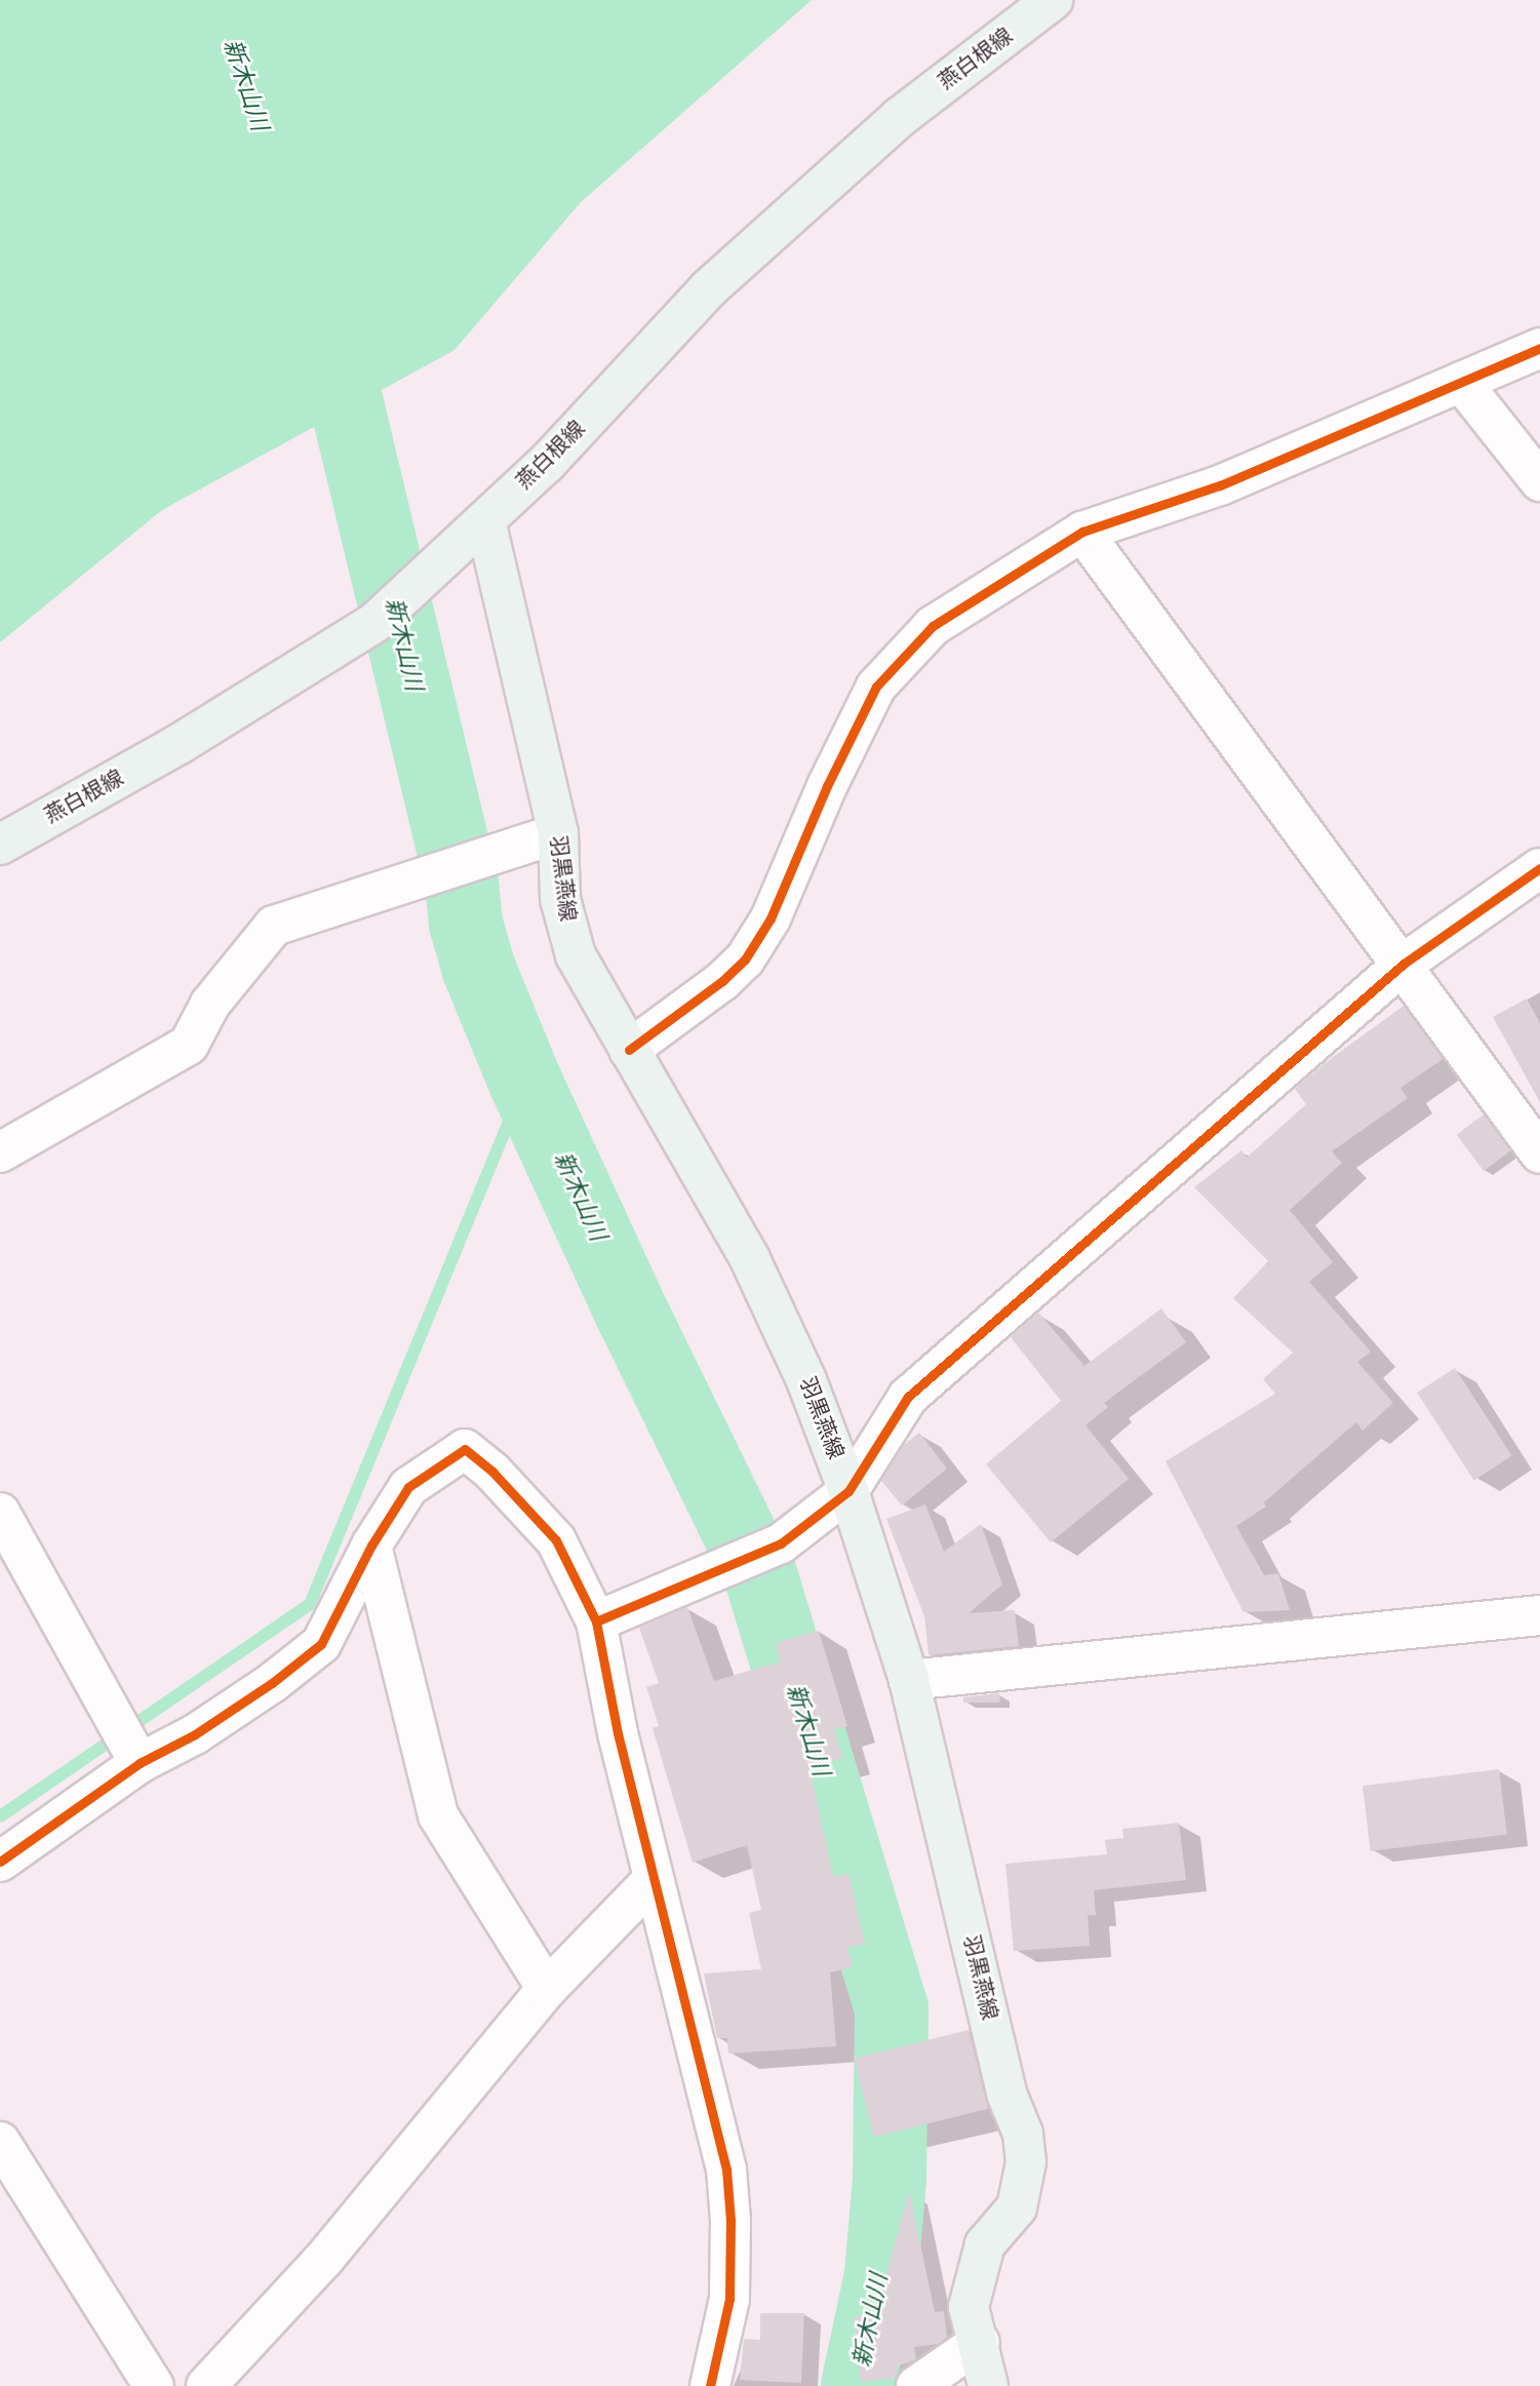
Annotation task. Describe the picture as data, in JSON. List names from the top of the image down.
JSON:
{
  "streets": {
    "main road": ["燕白根線", "羽黒燕線"]
  },
  "crossings": [
    ["燕白根線", "羽黒燕線"]
  ],
  "water": ["新木山川"]
}
